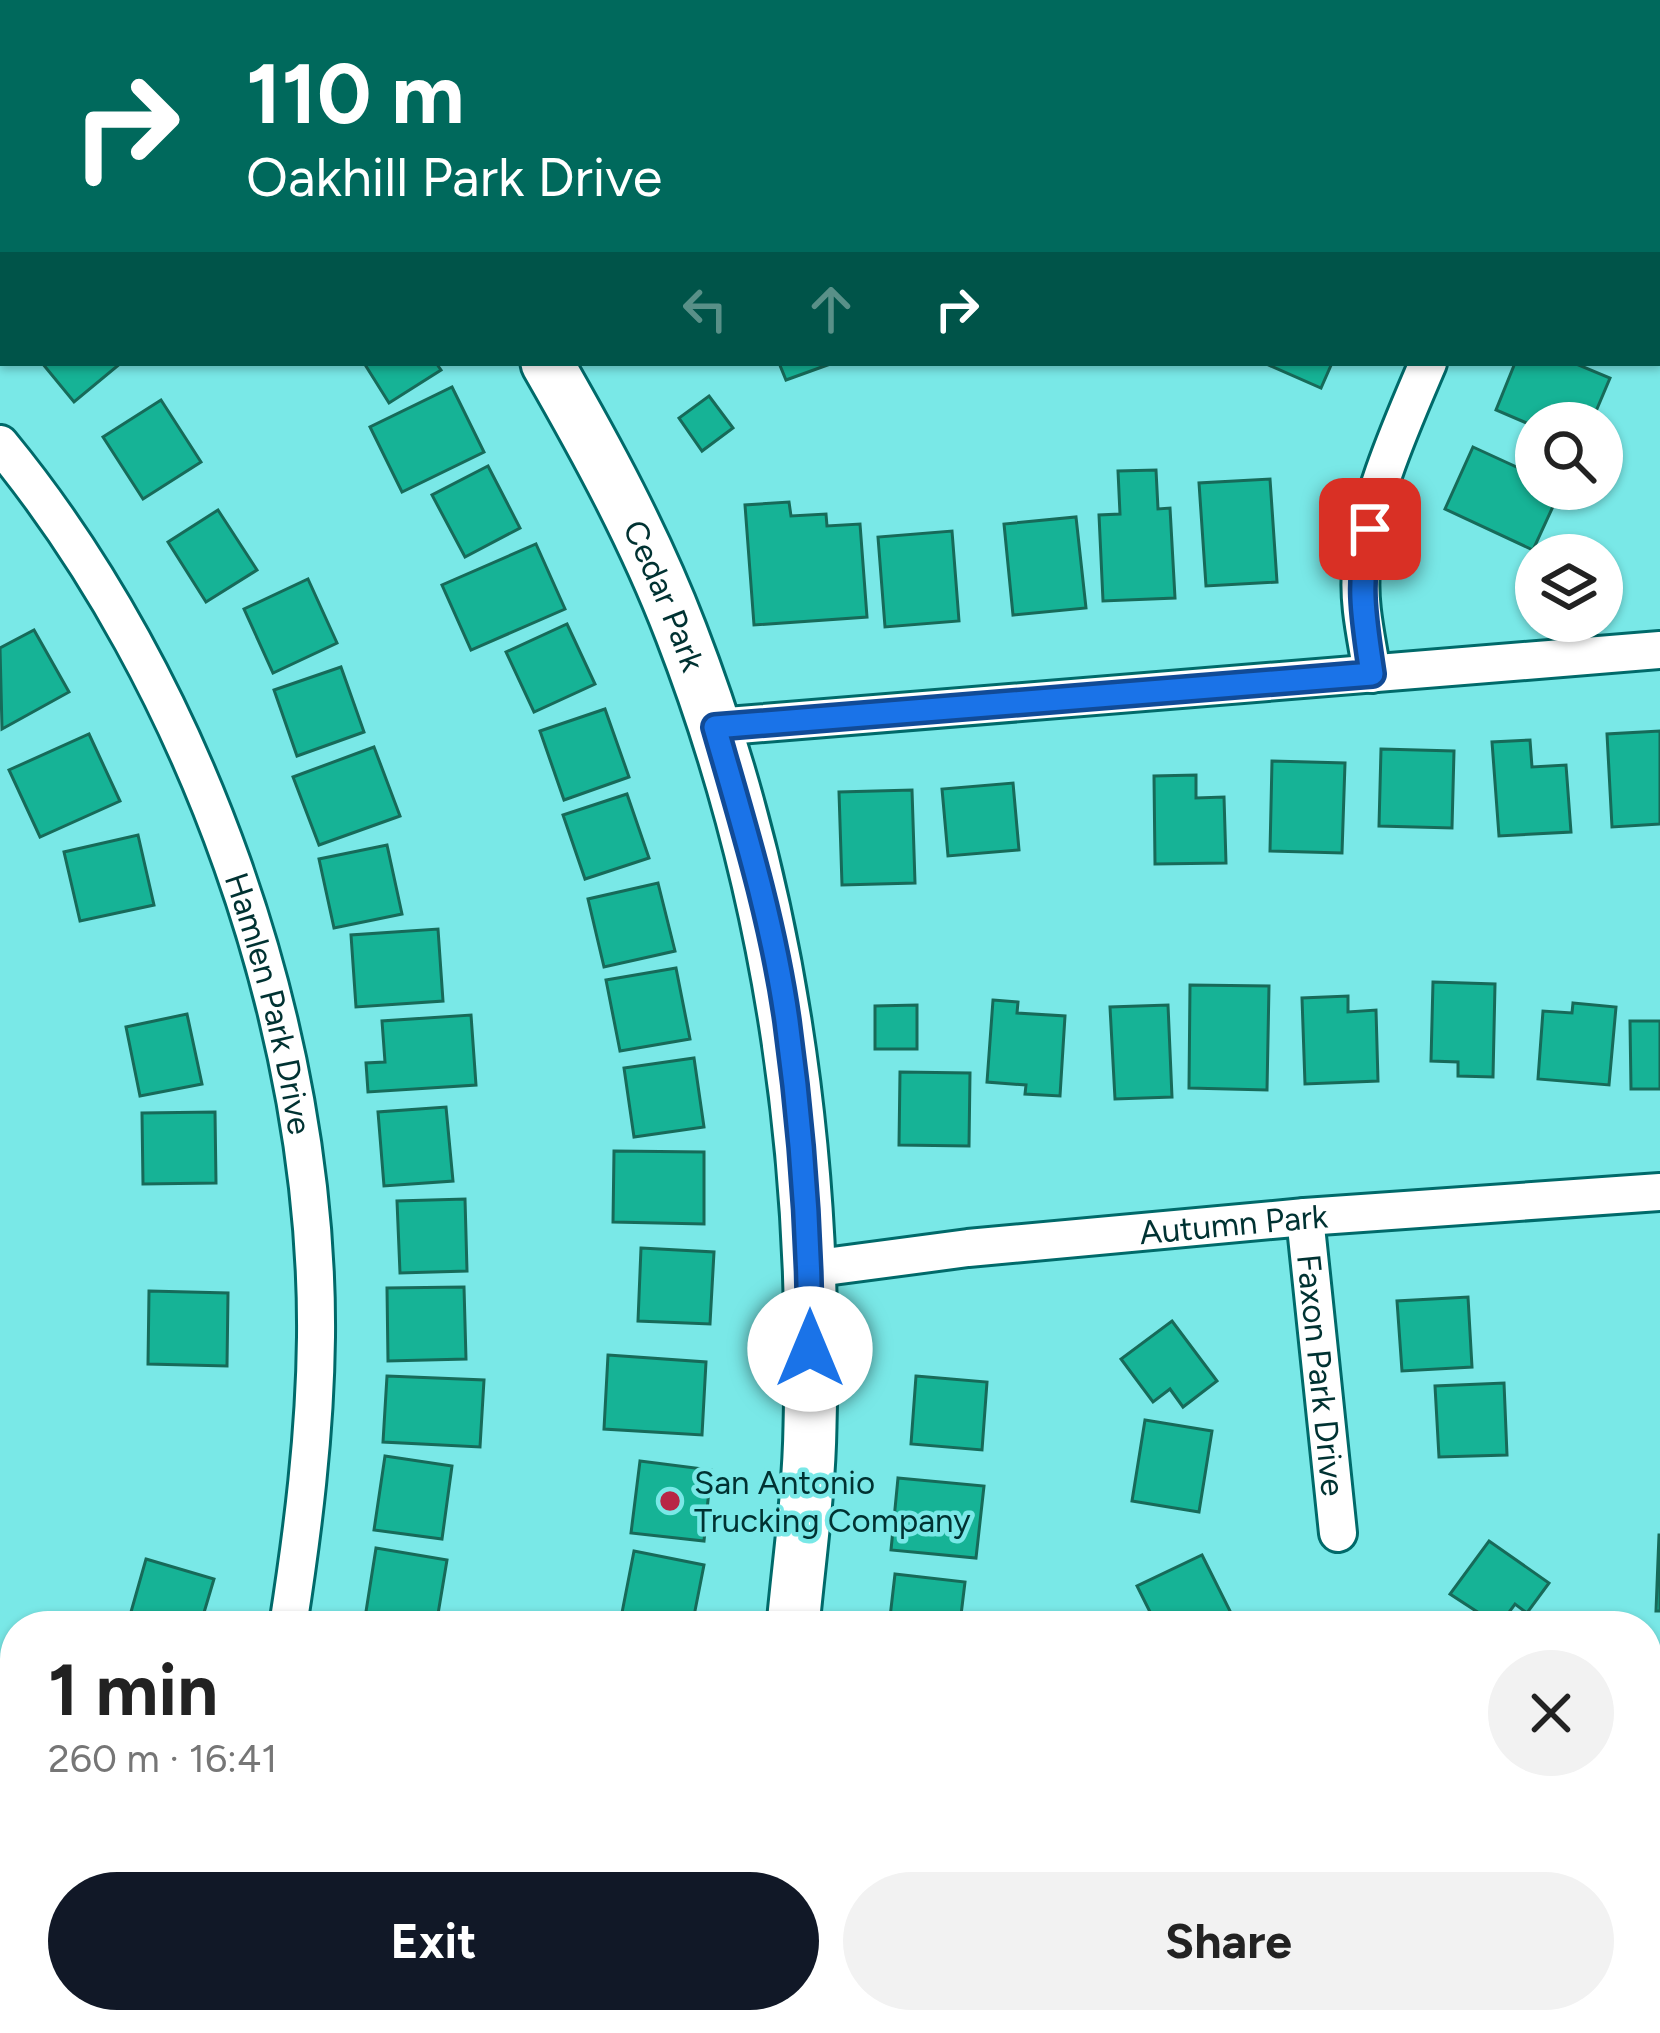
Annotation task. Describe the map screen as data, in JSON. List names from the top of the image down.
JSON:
{
  "streets": {
    "street": [
      "Cedar Park",
      "Hamlen Park Drive",
      "Autumn Park",
      "Faxon Park Drive"
    ]
  },
  "crossings": [
    ["Cedar Park", "Autumn Park"],
    ["Autumn Park", "Faxon Park Drive"]
  ],
  "places": ["San Antonio Trucking Company"],
  "page": {
    "turn": ["110 m", "Oakhill Park Drive"],
    "heading": ["1 min", "260 m · 16:41"],
    "buttons": ["Exit", "Share"]
  }
}
